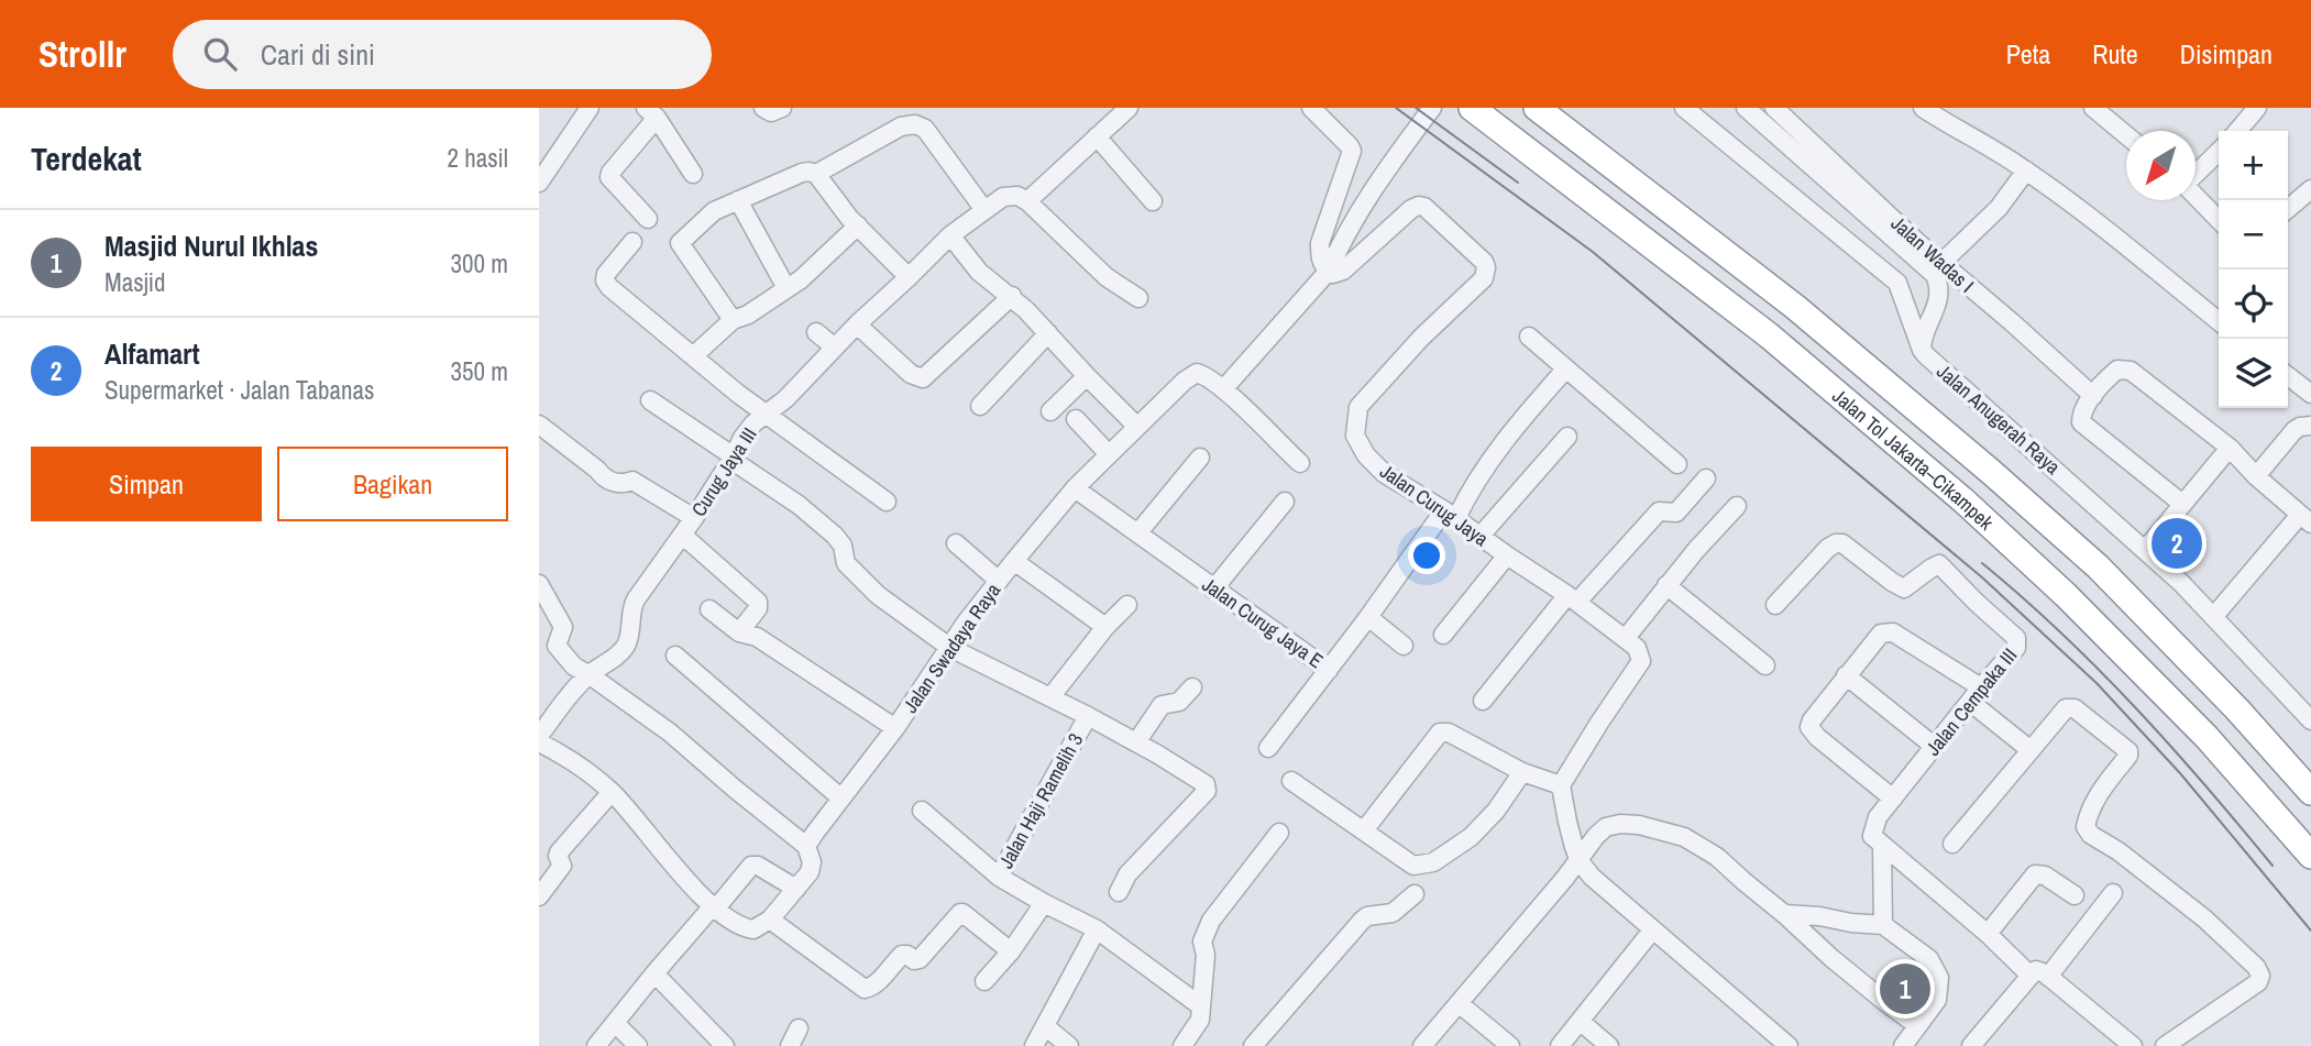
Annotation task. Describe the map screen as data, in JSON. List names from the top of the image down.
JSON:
{
  "streets": {
    "highway": ["Jalan Tol Jakarta–Cikampek"],
    "street": [
      "Jalan Wadas I",
      "Jalan Anugerah Raya",
      "Curug Jaya III",
      "Jalan Curug Jaya",
      "Jalan Curug Jaya E",
      "Jalan Swadaya Raya",
      "Jalan Cempaka III",
      "Jalan Haji Ramelih 3"
    ]
  },
  "crossings": [
    ["Jalan Curug Jaya", "Jalan Curug Jaya E"],
    ["Jalan Curug Jaya E", "Jalan Swadaya Raya"]
  ],
  "north": "bottom left",
  "page": {
    "header": "Strollr",
    "search": "Cari di sini",
    "nav": ["Peta", "Rute", "Disimpan"],
    "heading": ["Terdekat", "2 hasil"],
    "map_buttons": ["+", "−"],
    "list": [
      {
        "mark": "1",
        "name": "Masjid Nurul Ikhlas",
        "note": "Masjid",
        "value": "300 m"
      },
      {
        "mark": "2",
        "name": "Alfamart",
        "note": "Supermarket · Jalan Tabanas",
        "value": "350 m"
      }
    ],
    "buttons": ["Simpan", "Bagikan"],
    "pins": ["2", "1"]
  }
}
